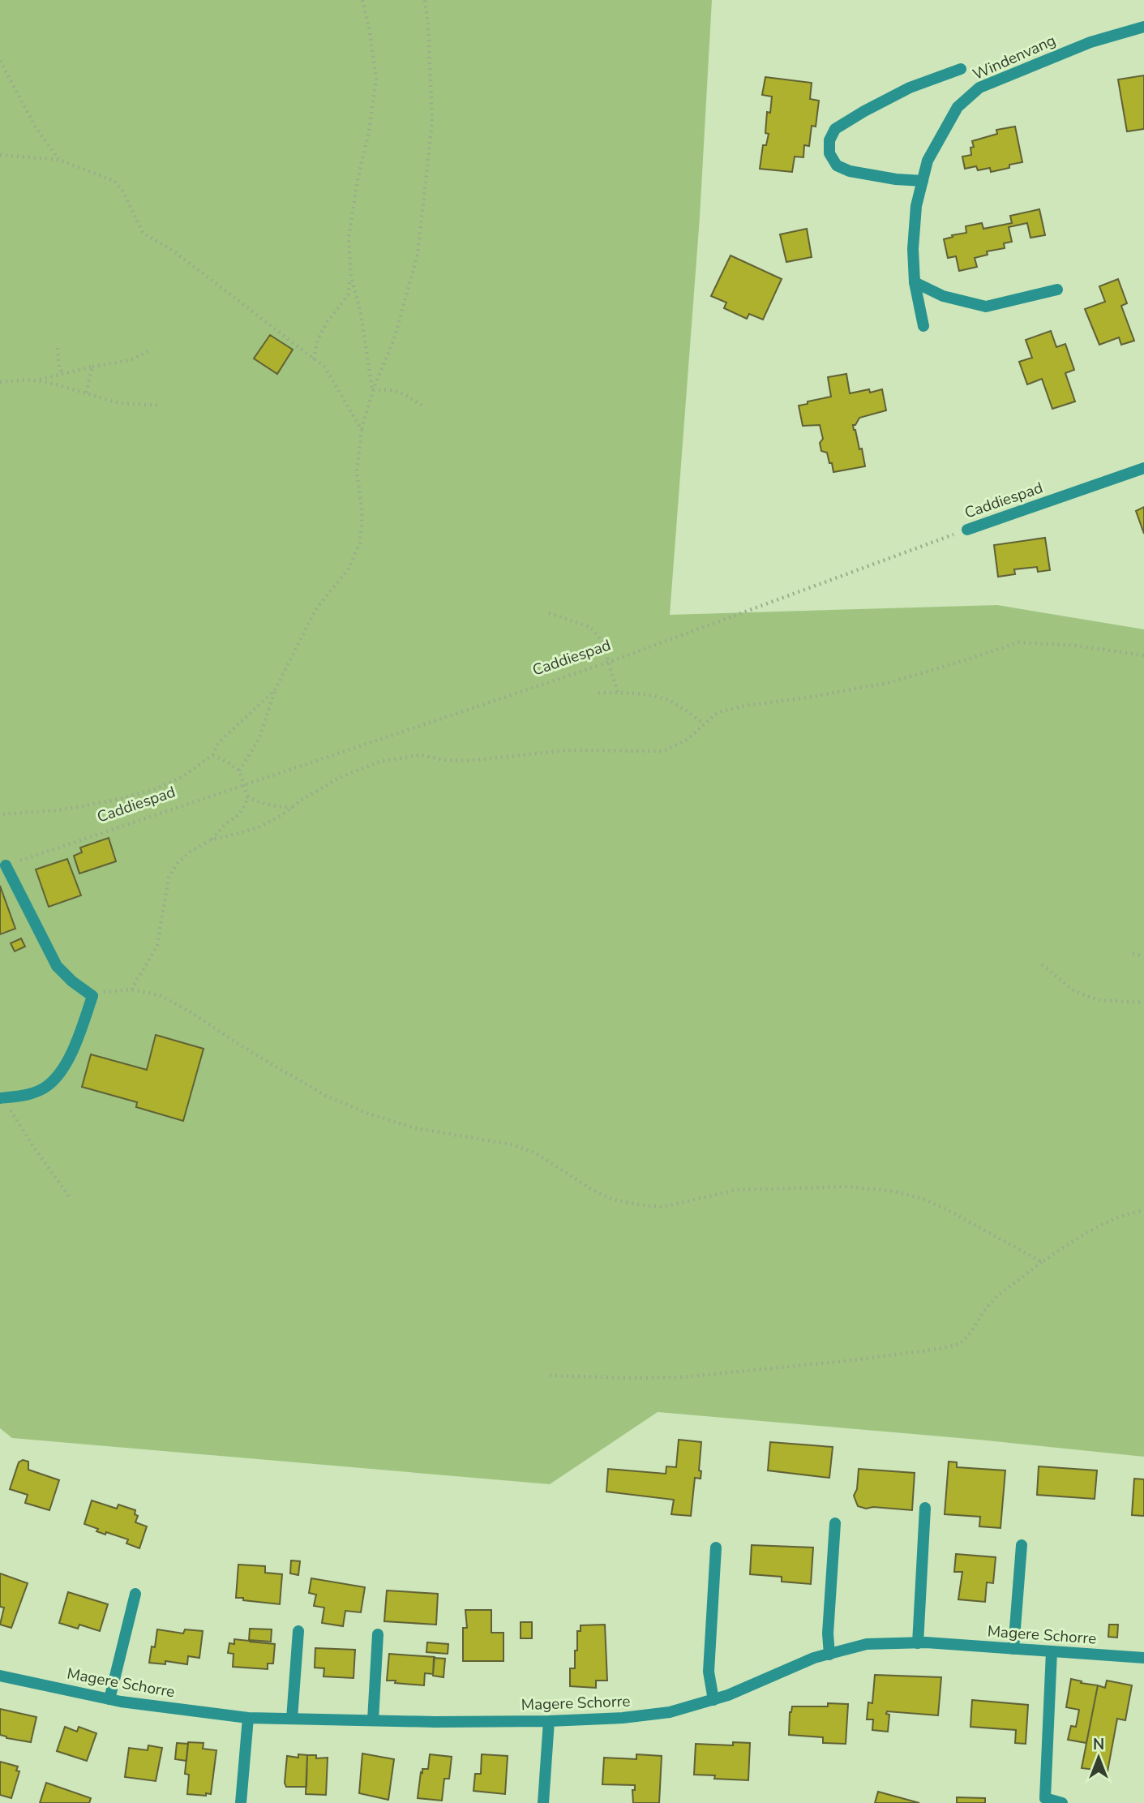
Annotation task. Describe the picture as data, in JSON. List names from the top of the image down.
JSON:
{
  "streets": {
    "street": ["Windenvang", "Caddiespad", "Magere Schorre"]
  },
  "north": "top"
}
